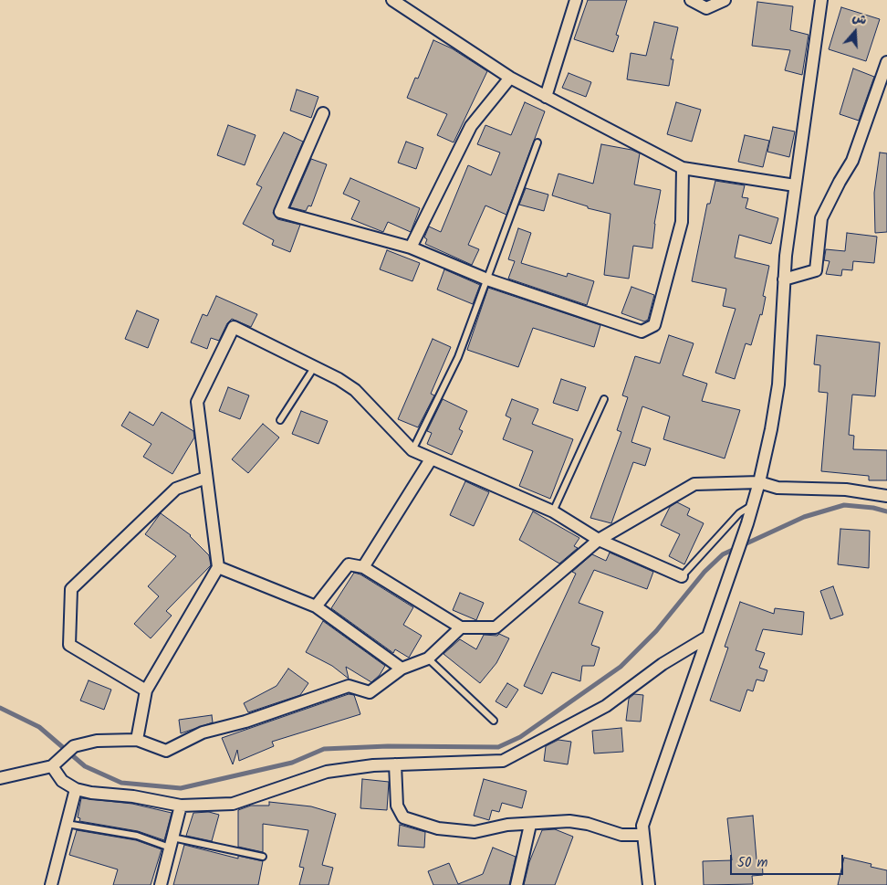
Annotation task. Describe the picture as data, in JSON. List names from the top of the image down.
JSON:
{
  "scale_bar": "50 m",
  "north": "top"
}
